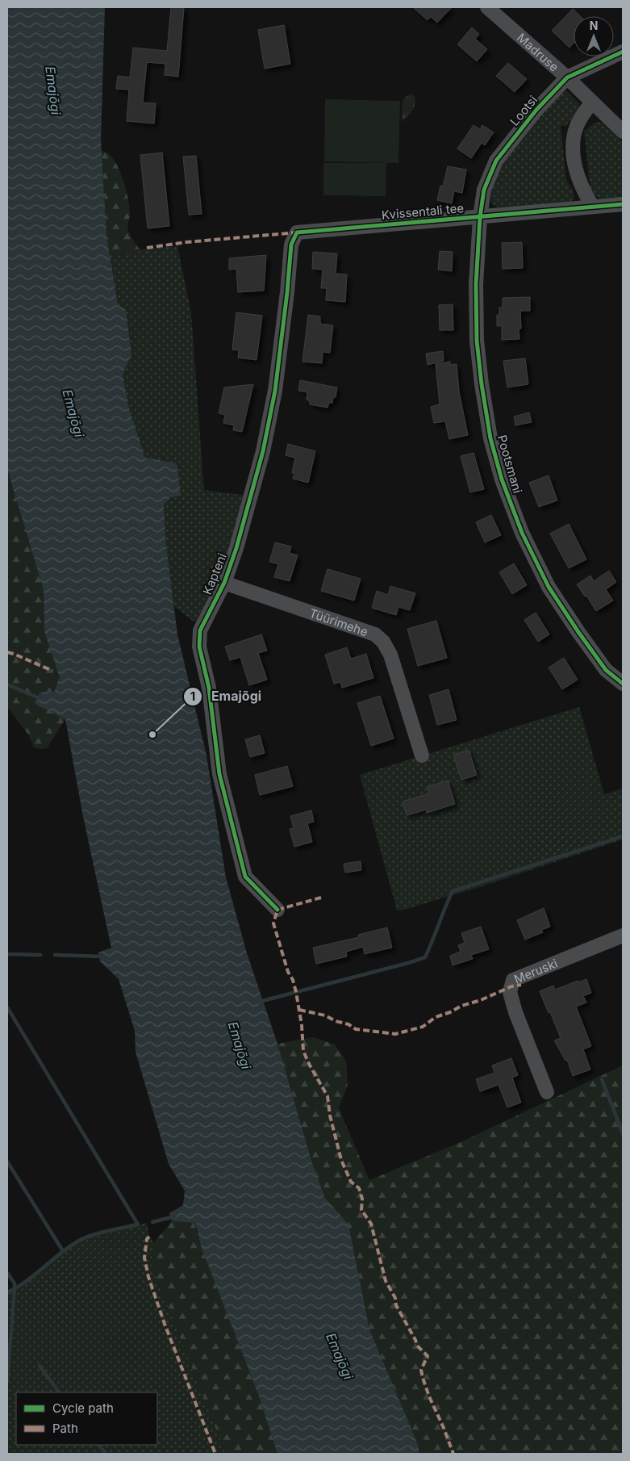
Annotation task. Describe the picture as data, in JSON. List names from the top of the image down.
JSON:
{
  "streets": {
    "street": [
      "Madruse",
      "Lootsi",
      "Kvissentali tee",
      "Pootsmani",
      "Kapteni",
      "Tüürimehe",
      "Meruski"
    ]
  },
  "crossings": [
    ["Madruse", "Lootsi"],
    ["Lootsi", "Kvissentali tee"],
    ["Lootsi", "Pootsmani"],
    ["Kvissentali tee", "Pootsmani"],
    ["Kvissentali tee", "Kapteni"],
    ["Kapteni", "Tüürimehe"]
  ],
  "water": ["Emajõgi"],
  "places": ["Emajõgi"],
  "legend": ["Cycle path", "Path"],
  "north": "top"
}
